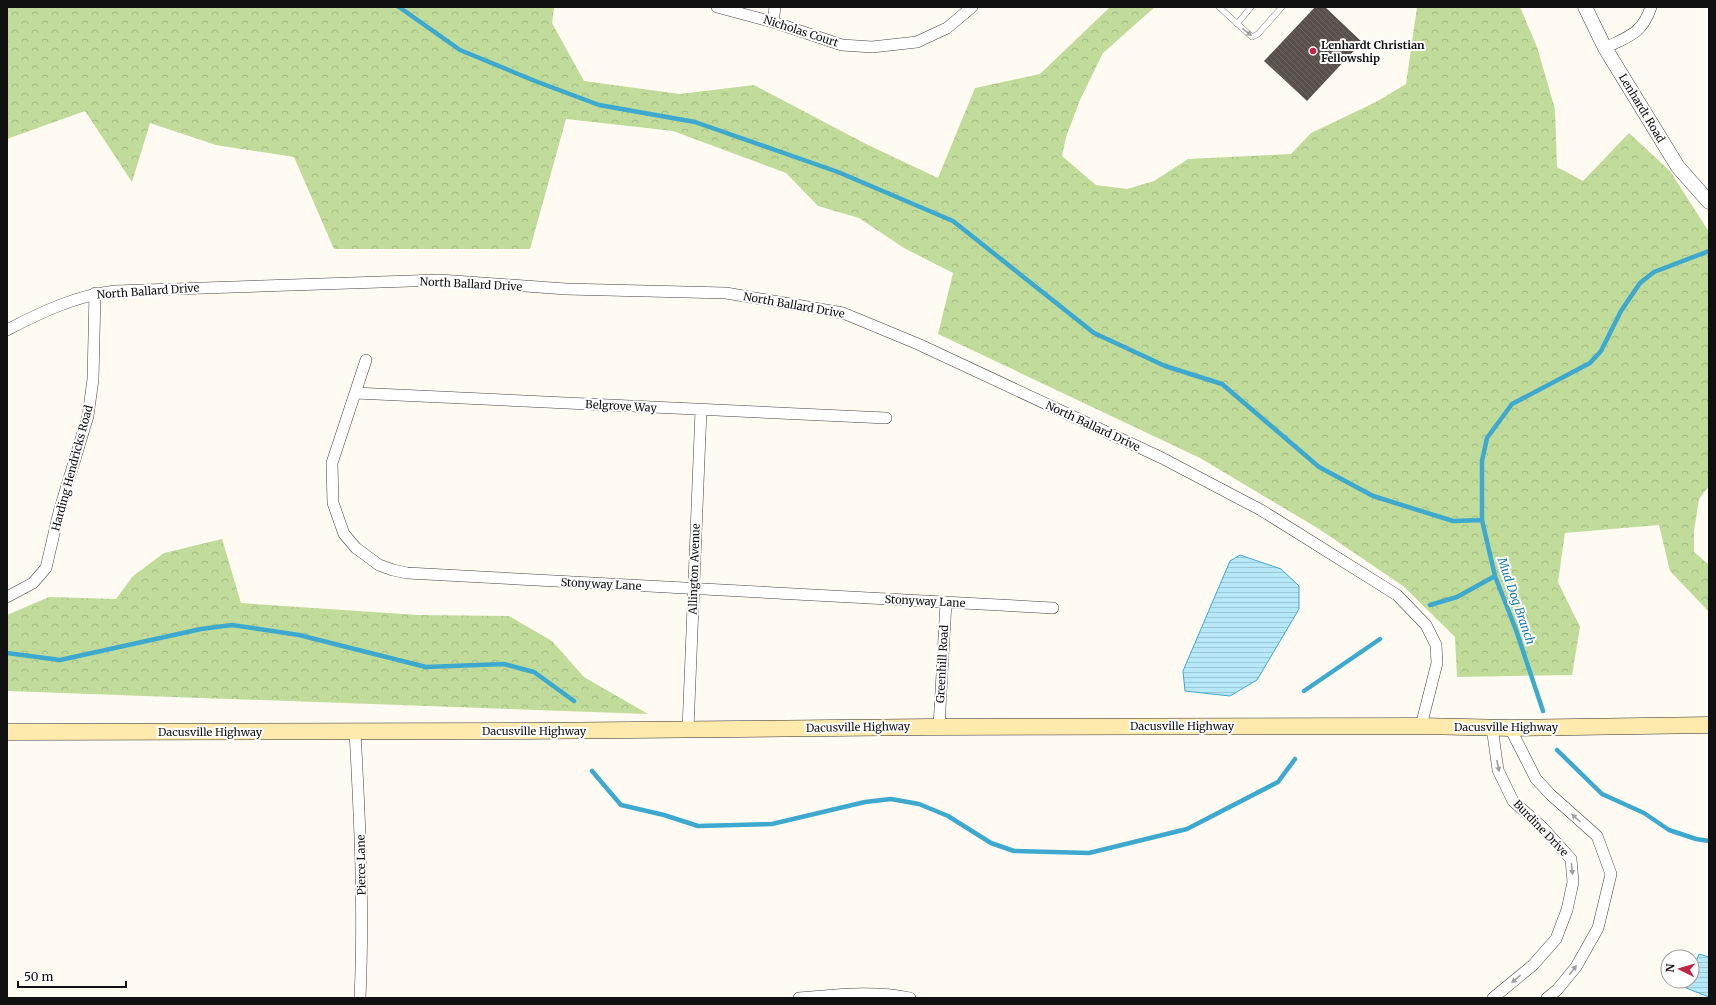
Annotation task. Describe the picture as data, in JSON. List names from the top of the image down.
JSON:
{
  "streets": {
    "main road": ["Dacusville Highway"],
    "street": [
      "Nicholas Court",
      "Lenhardt Road",
      "North Ballard Drive",
      "Belgrove Way",
      "Harding Hendricks Road",
      "Allington Avenue",
      "Stonyway Lane",
      "Greenhill Road",
      "Burdine Drive",
      "Pierce Lane"
    ]
  },
  "crossings": [
    ["North Ballard Drive", "Harding Hendricks Road"],
    ["North Ballard Drive", "Dacusville Highway"],
    ["Belgrove Way", "Allington Avenue"],
    ["Belgrove Way", "Stonyway Lane"],
    ["Allington Avenue", "Stonyway Lane"],
    ["Allington Avenue", "Dacusville Highway"],
    ["Stonyway Lane", "Greenhill Road"],
    ["Greenhill Road", "Dacusville Highway"],
    ["Dacusville Highway", "Burdine Drive"],
    ["Dacusville Highway", "Pierce Lane"]
  ],
  "one_way": ["Burdine Drive"],
  "water": ["Mud Dog Branch"],
  "places": ["Lenhardt Christian Fellowship"],
  "scale_bar": "50 m",
  "north": "left"
}
